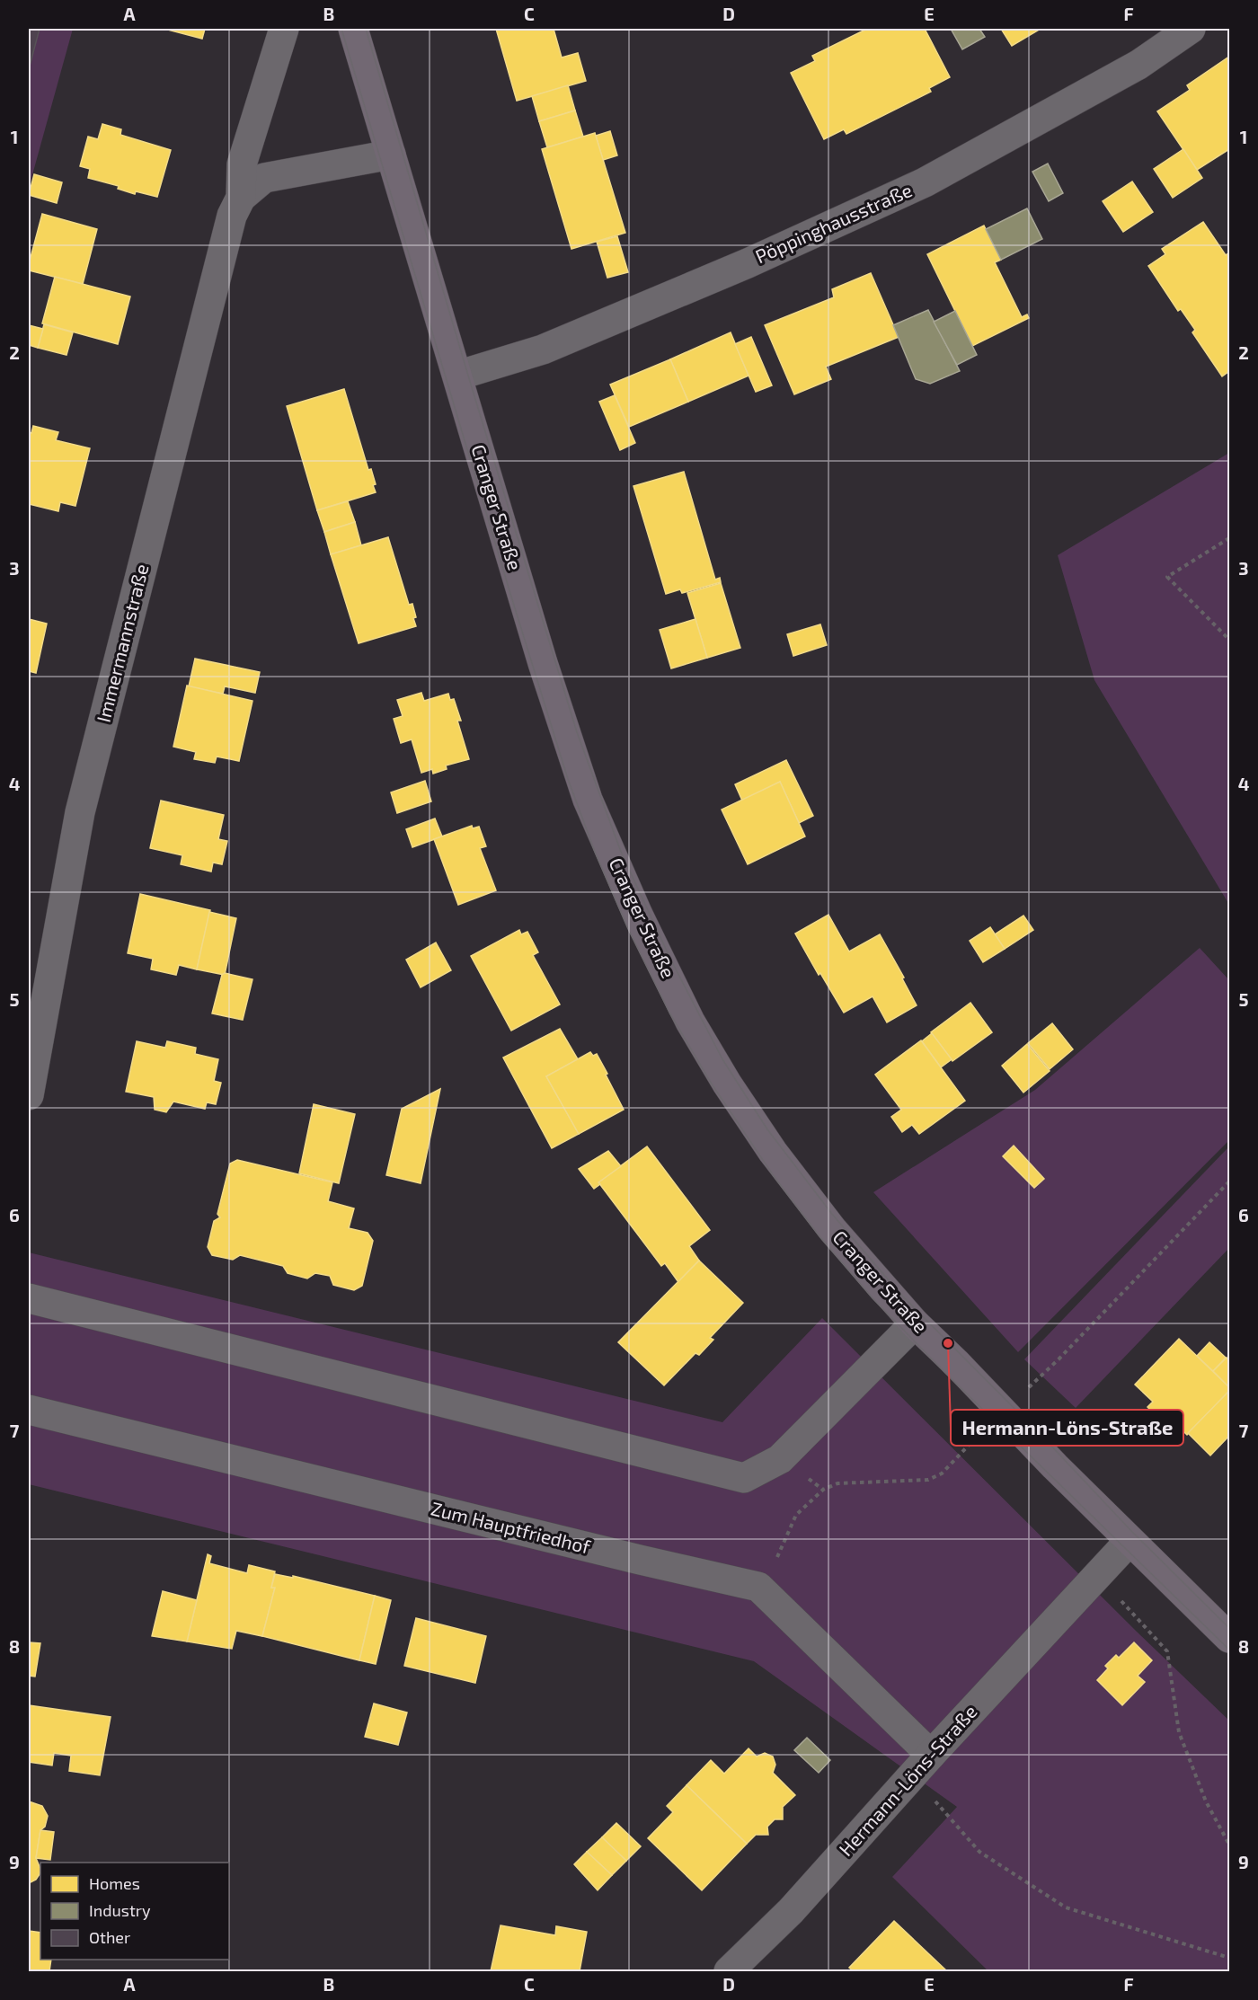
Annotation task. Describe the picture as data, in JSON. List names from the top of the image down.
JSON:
{
  "streets": {
    "main road": ["Cranger Straße"],
    "street": [
      "Pöppinghausstraße",
      "Immermannstraße",
      "Zum Hauptfriedhof",
      "Hermann-Löns-Straße"
    ]
  },
  "crossings": [
    ["Pöppinghausstraße", "Cranger Straße"],
    ["Cranger Straße", "Immermannstraße"],
    ["Cranger Straße", "Hermann-Löns-Straße"]
  ],
  "places": ["Hermann-Löns-Straße"],
  "legend": ["Homes", "Industry", "Other"],
  "grid": {
    "columns": [
      "A",
      "B",
      "C",
      "D",
      "E",
      "F"
    ],
    "rows": [
      "1",
      "2",
      "3",
      "4",
      "5",
      "6",
      "7",
      "8",
      "9"
    ]
  }
}
